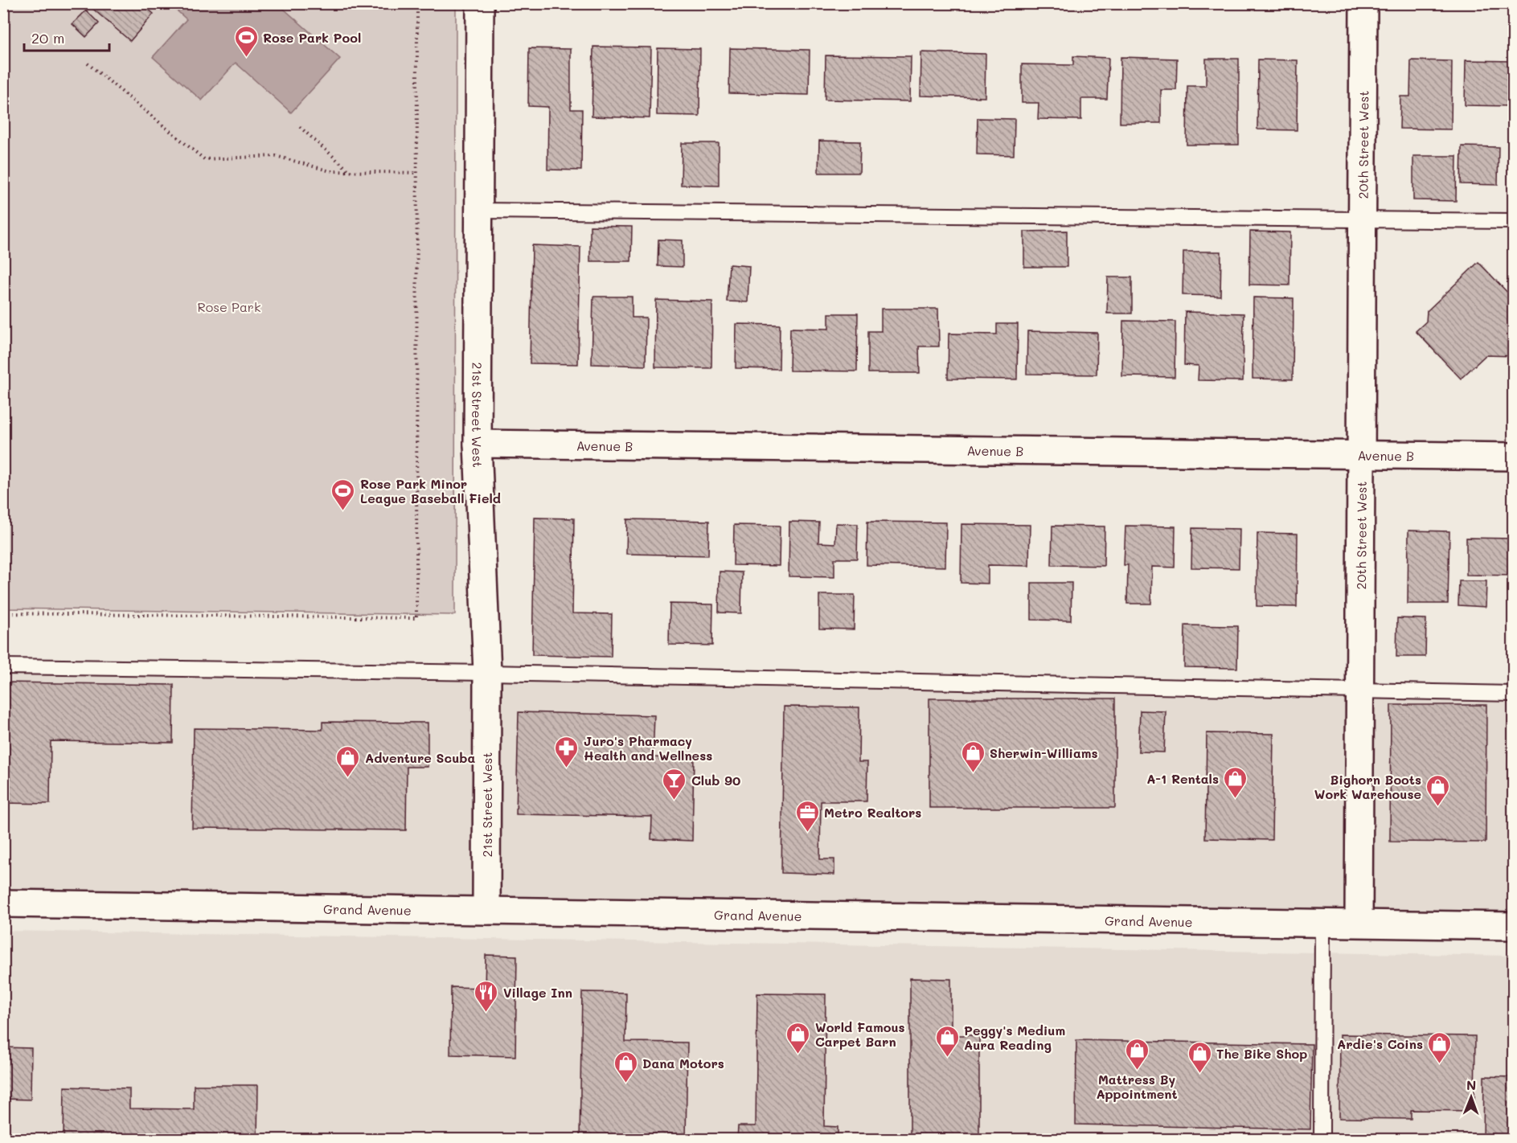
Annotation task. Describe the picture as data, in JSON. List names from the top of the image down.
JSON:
{
  "streets": {
    "street": [
      "20th Street West",
      "21st Street West",
      "Avenue B",
      "Grand Avenue"
    ]
  },
  "crossings": [
    ["20th Street West", "Avenue B"],
    ["20th Street West", "Grand Avenue"],
    ["21st Street West", "Avenue B"],
    ["21st Street West", "Grand Avenue"]
  ],
  "parks": ["Rose Park"],
  "places": {
    "sports": ["Rose Park Pool", "Rose Park Minor League Baseball Field"],
    "pharmacy": ["Juro's Pharmacy Health and Wellness"],
    "shop": [
      "Sherwin-Williams",
      "Adventure Scuba",
      "A-1 Rentals",
      "Bighorn Boots Work Warehouse",
      "World Famous Carpet Barn",
      "Peggy's Medium Aura Reading",
      "Ardie's Coins",
      "Mattress By Appointment",
      "The Bike Shop",
      "Dana Motors"
    ],
    "bar": ["Club 90"],
    "office": ["Metro Realtors"],
    "restaurant": ["Village Inn"]
  },
  "scale_bar": "20 m",
  "north": "top"
}
